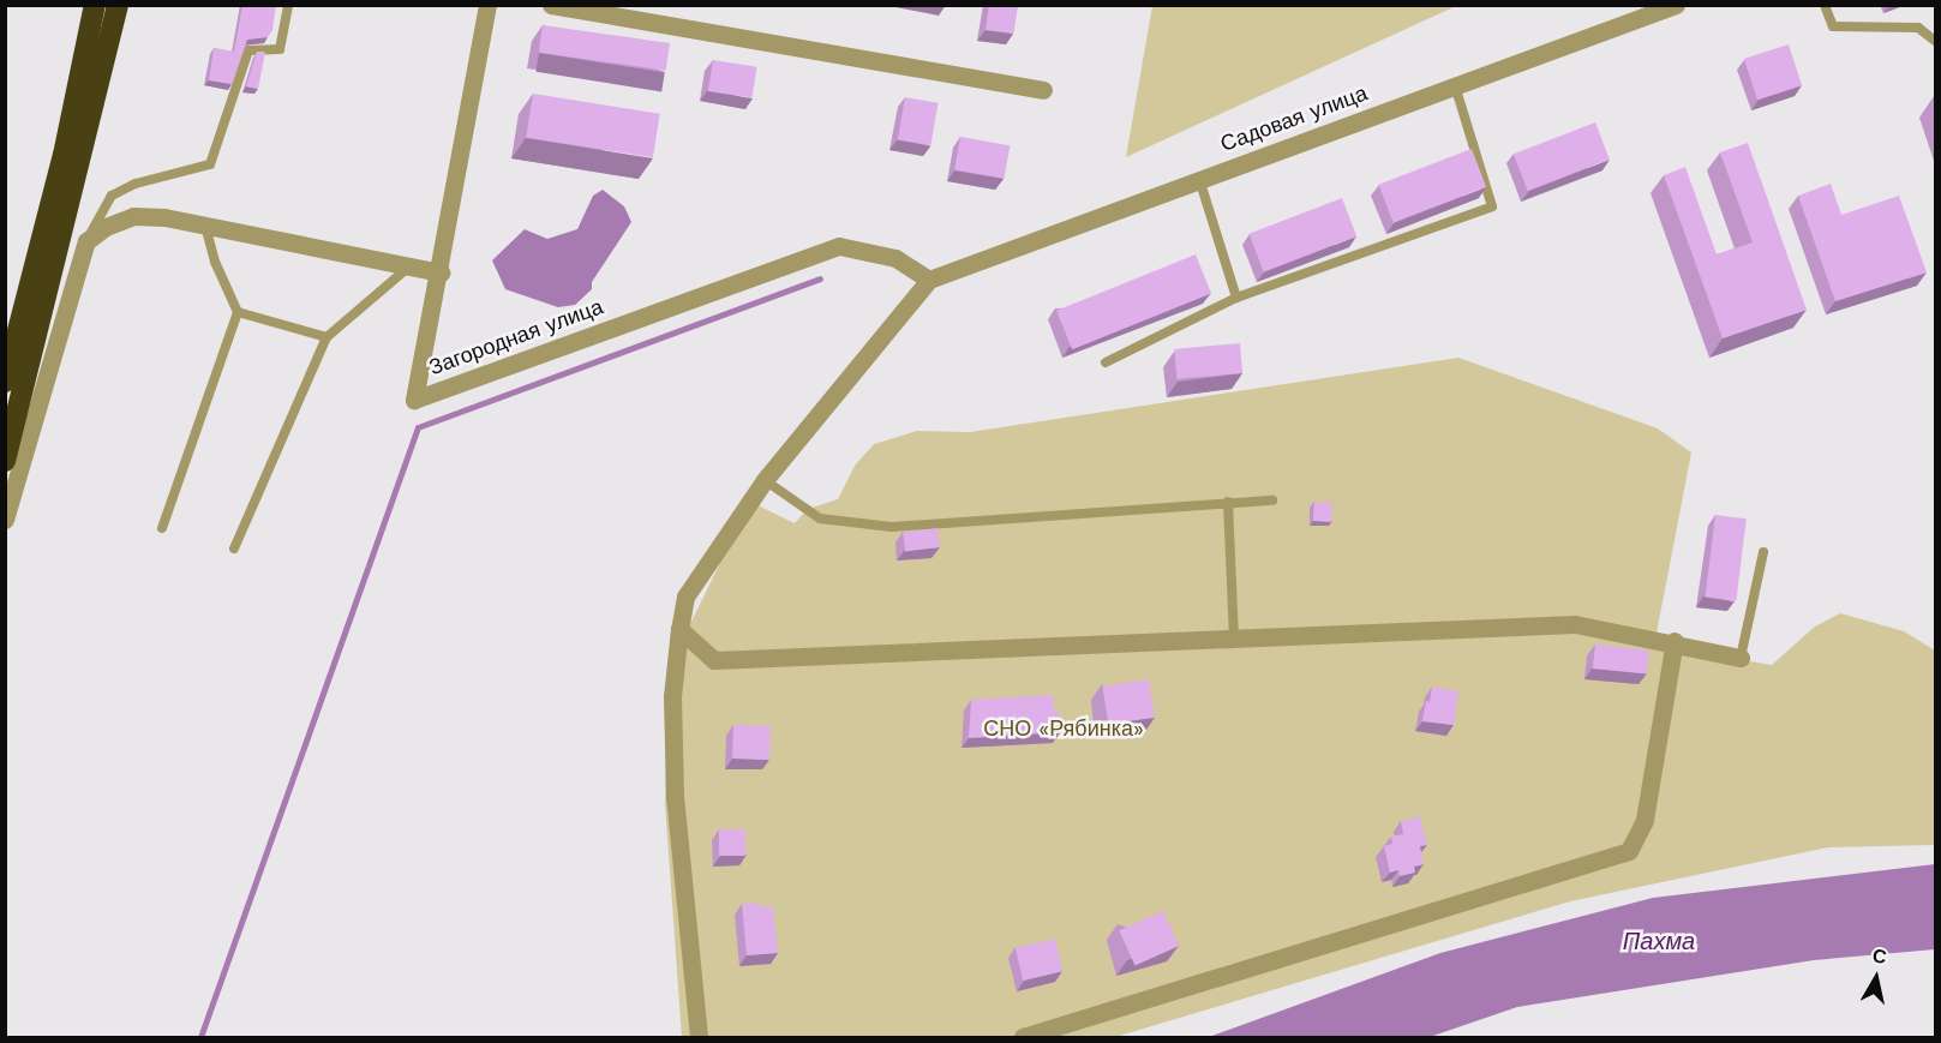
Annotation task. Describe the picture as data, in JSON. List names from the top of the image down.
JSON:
{
  "streets": {
    "street": ["Садовая улица", "Загородная улица"]
  },
  "crossings": [
    ["Садовая улица", "Загородная улица"]
  ],
  "water": ["Пахма"],
  "parks": ["СНО «Рябинка»"],
  "north": "top"
}
